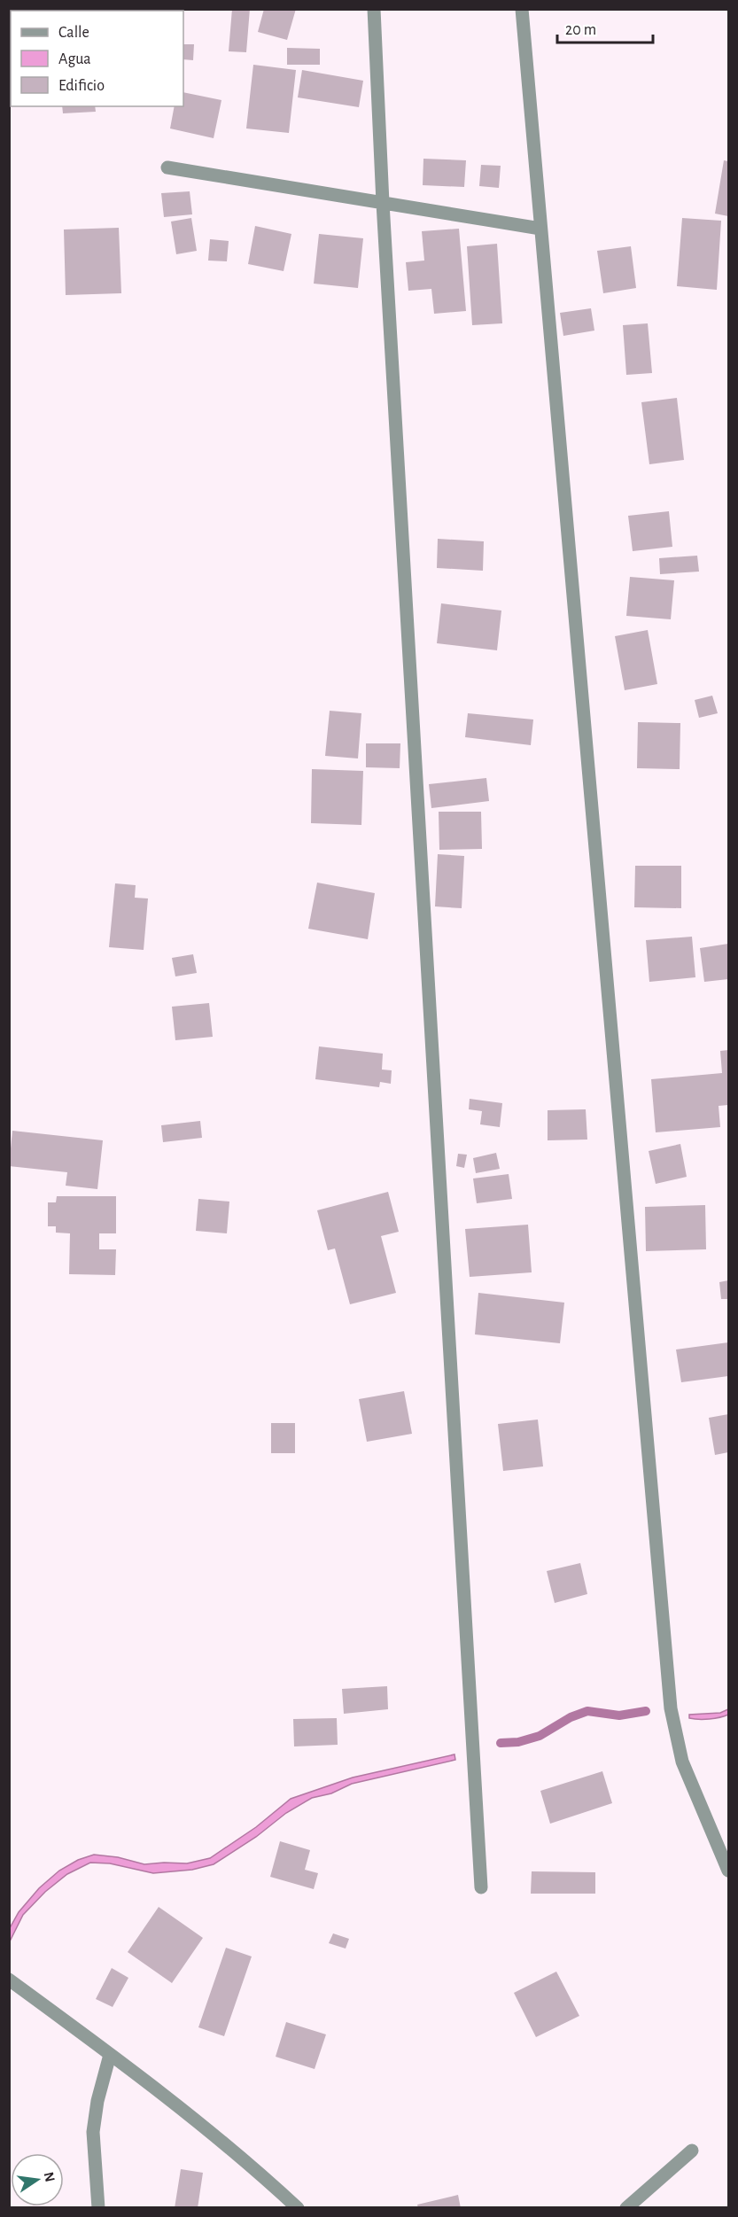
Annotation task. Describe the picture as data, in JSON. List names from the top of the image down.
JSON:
{
  "legend": ["Calle", "Agua", "Edificio"],
  "scale_bar": "20 m",
  "north": "right"
}
